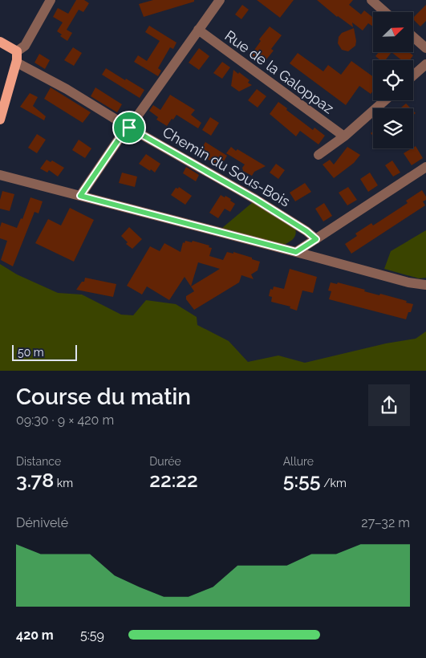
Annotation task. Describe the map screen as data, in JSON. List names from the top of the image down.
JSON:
{
  "streets": {
    "street": ["Rue de la Galoppaz", "Chemin du Sous-Bois"]
  },
  "scale_bar": "50 m",
  "north": "top right",
  "page": {
    "scale": "50 m",
    "heading": ["Course du matin", "09:30 · 9 × 420 m"],
    "stats": [
      ["Distance", "3.78 km"],
      ["Durée", "22:22"],
      ["Allure", "5:55 /km"]
    ],
    "chart": ["Dénivelé", "27–32 m"],
    "list": [
      {
        "name": "420 m",
        "note": "5:59"
      }
    ]
  }
}
